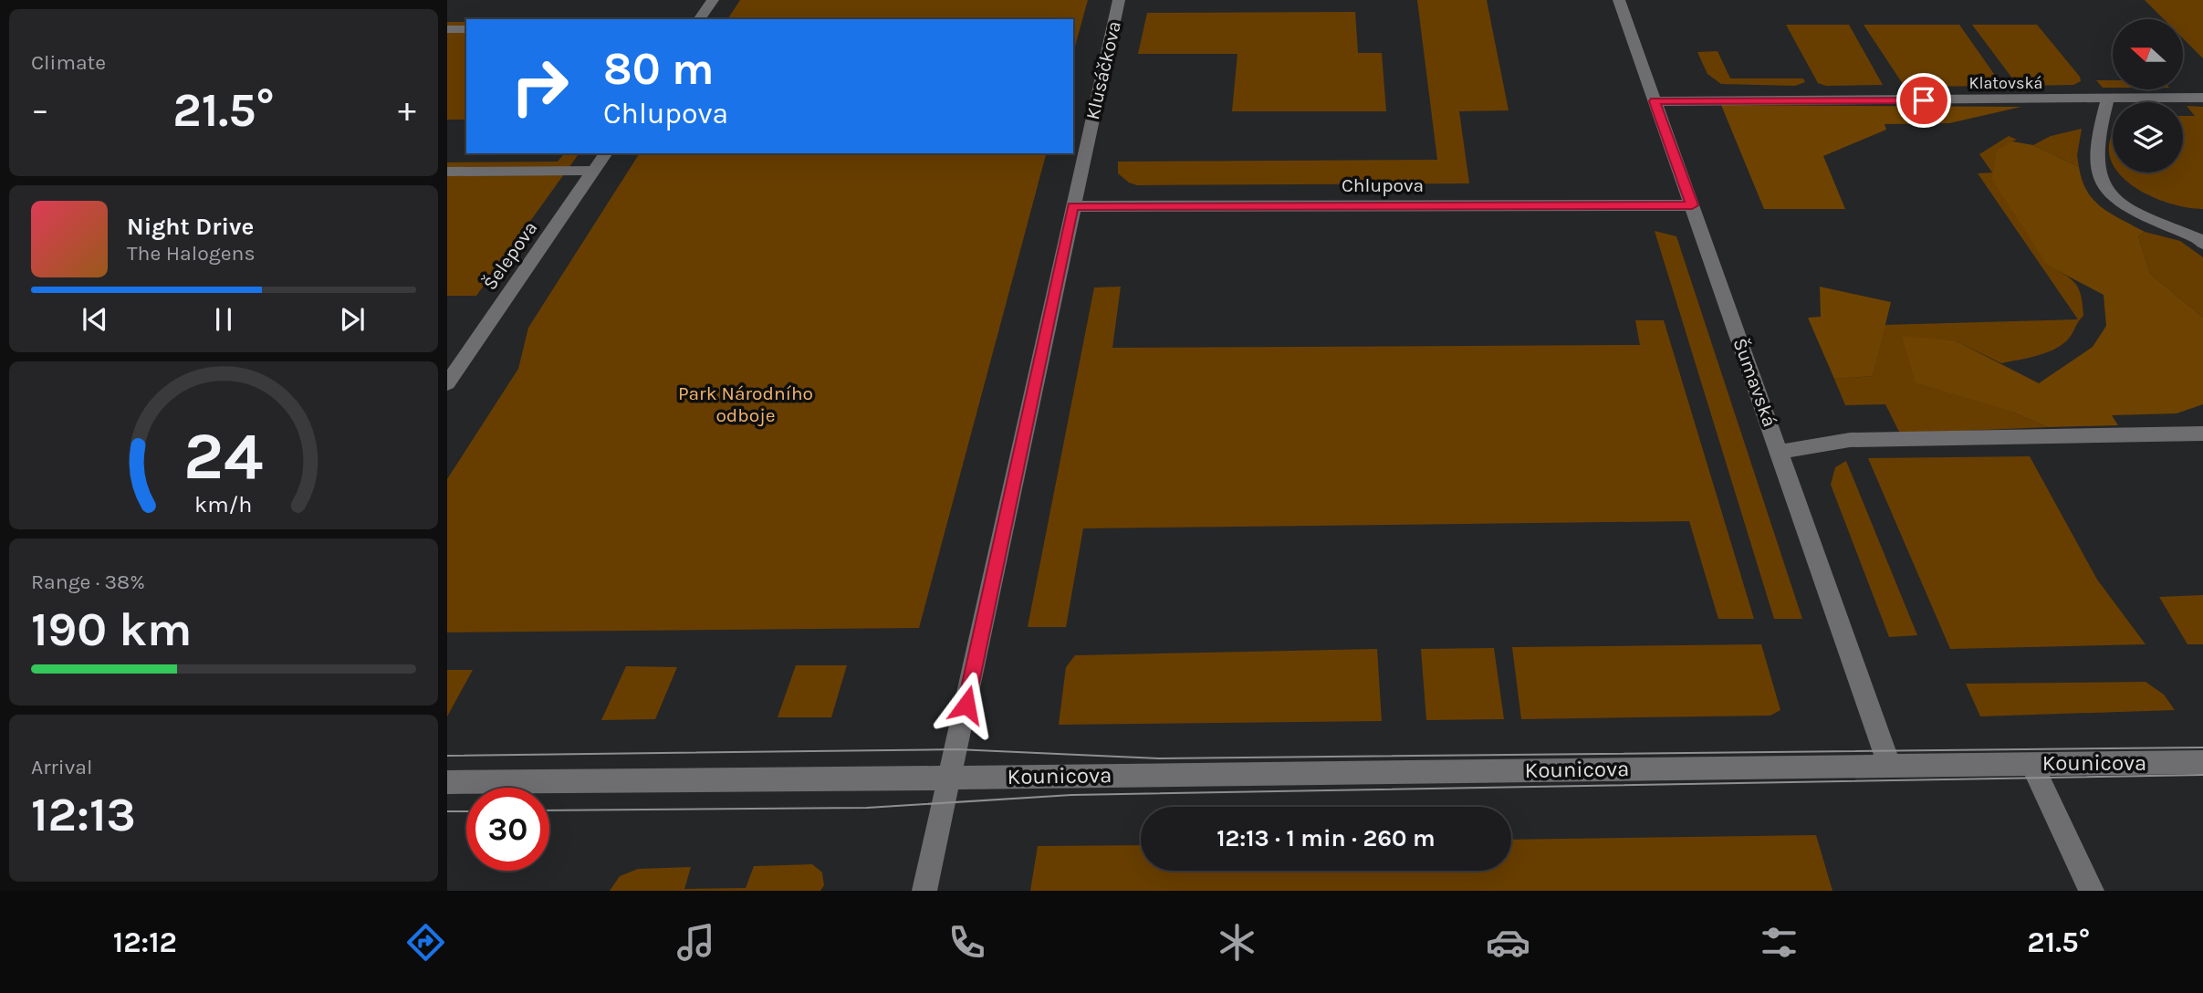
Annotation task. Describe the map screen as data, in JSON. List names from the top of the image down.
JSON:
{
  "streets": {
    "street": [
      "Klusáčkova",
      "Klatovská",
      "Chlupova",
      "Šelepova",
      "Šumavská",
      "Kounicova"
    ]
  },
  "crossings": [
    ["Klusáčkova", "Chlupova"],
    ["Klusáčkova", "Kounicova"],
    ["Klatovská", "Šumavská"],
    ["Chlupova", "Šumavská"],
    ["Šumavská", "Kounicova"]
  ],
  "parks": ["Park Národního odboje"],
  "north": "left",
  "page": {
    "tile": [
      "Climate",
      ["Range · 38%", "190 km"],
      ["Arrival", "12:13"]
    ],
    "turn": ["80 m", "Chlupova"],
    "heat": ["−", "21.5°", "+"],
    "song": ["Night Drive", "The Halogens"],
    "limit": "30",
    "trip": "12:13 · 1 min · 260 m",
    "tabs": ["12:12", "21.5°"],
    "gauge": ["24", "km/h"]
  }
}
